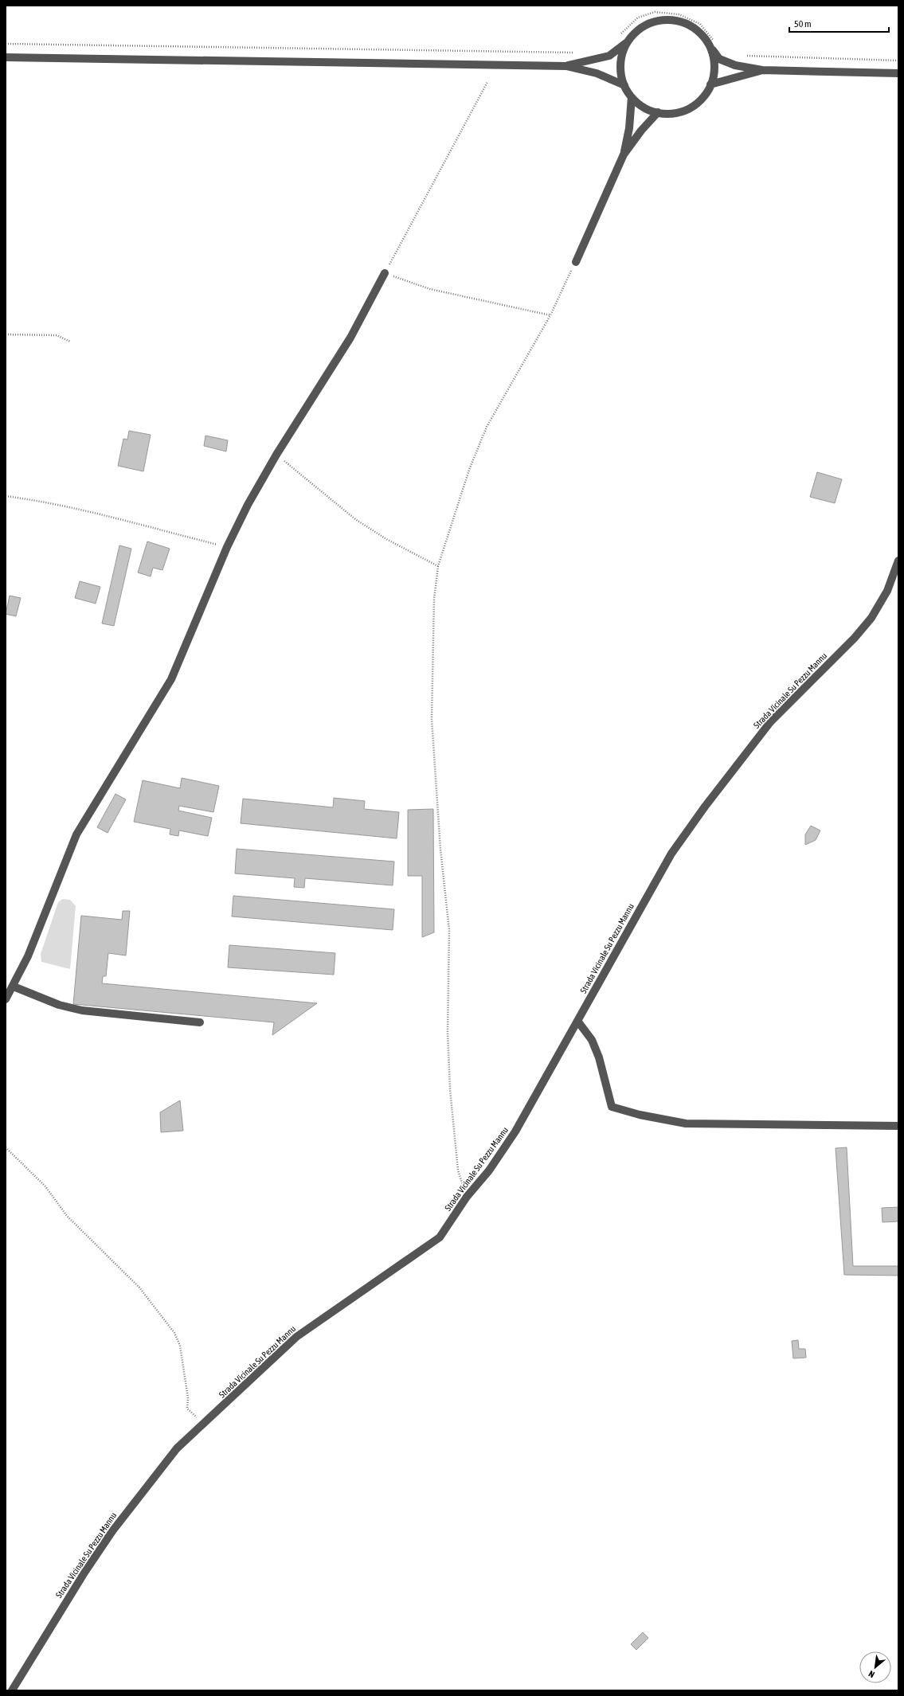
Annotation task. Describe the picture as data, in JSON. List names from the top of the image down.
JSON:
{
  "streets": {
    "street": ["Strada Vicinale Su Pezzu Mannu"]
  },
  "scale_bar": "50 m",
  "north": "bottom left"
}
